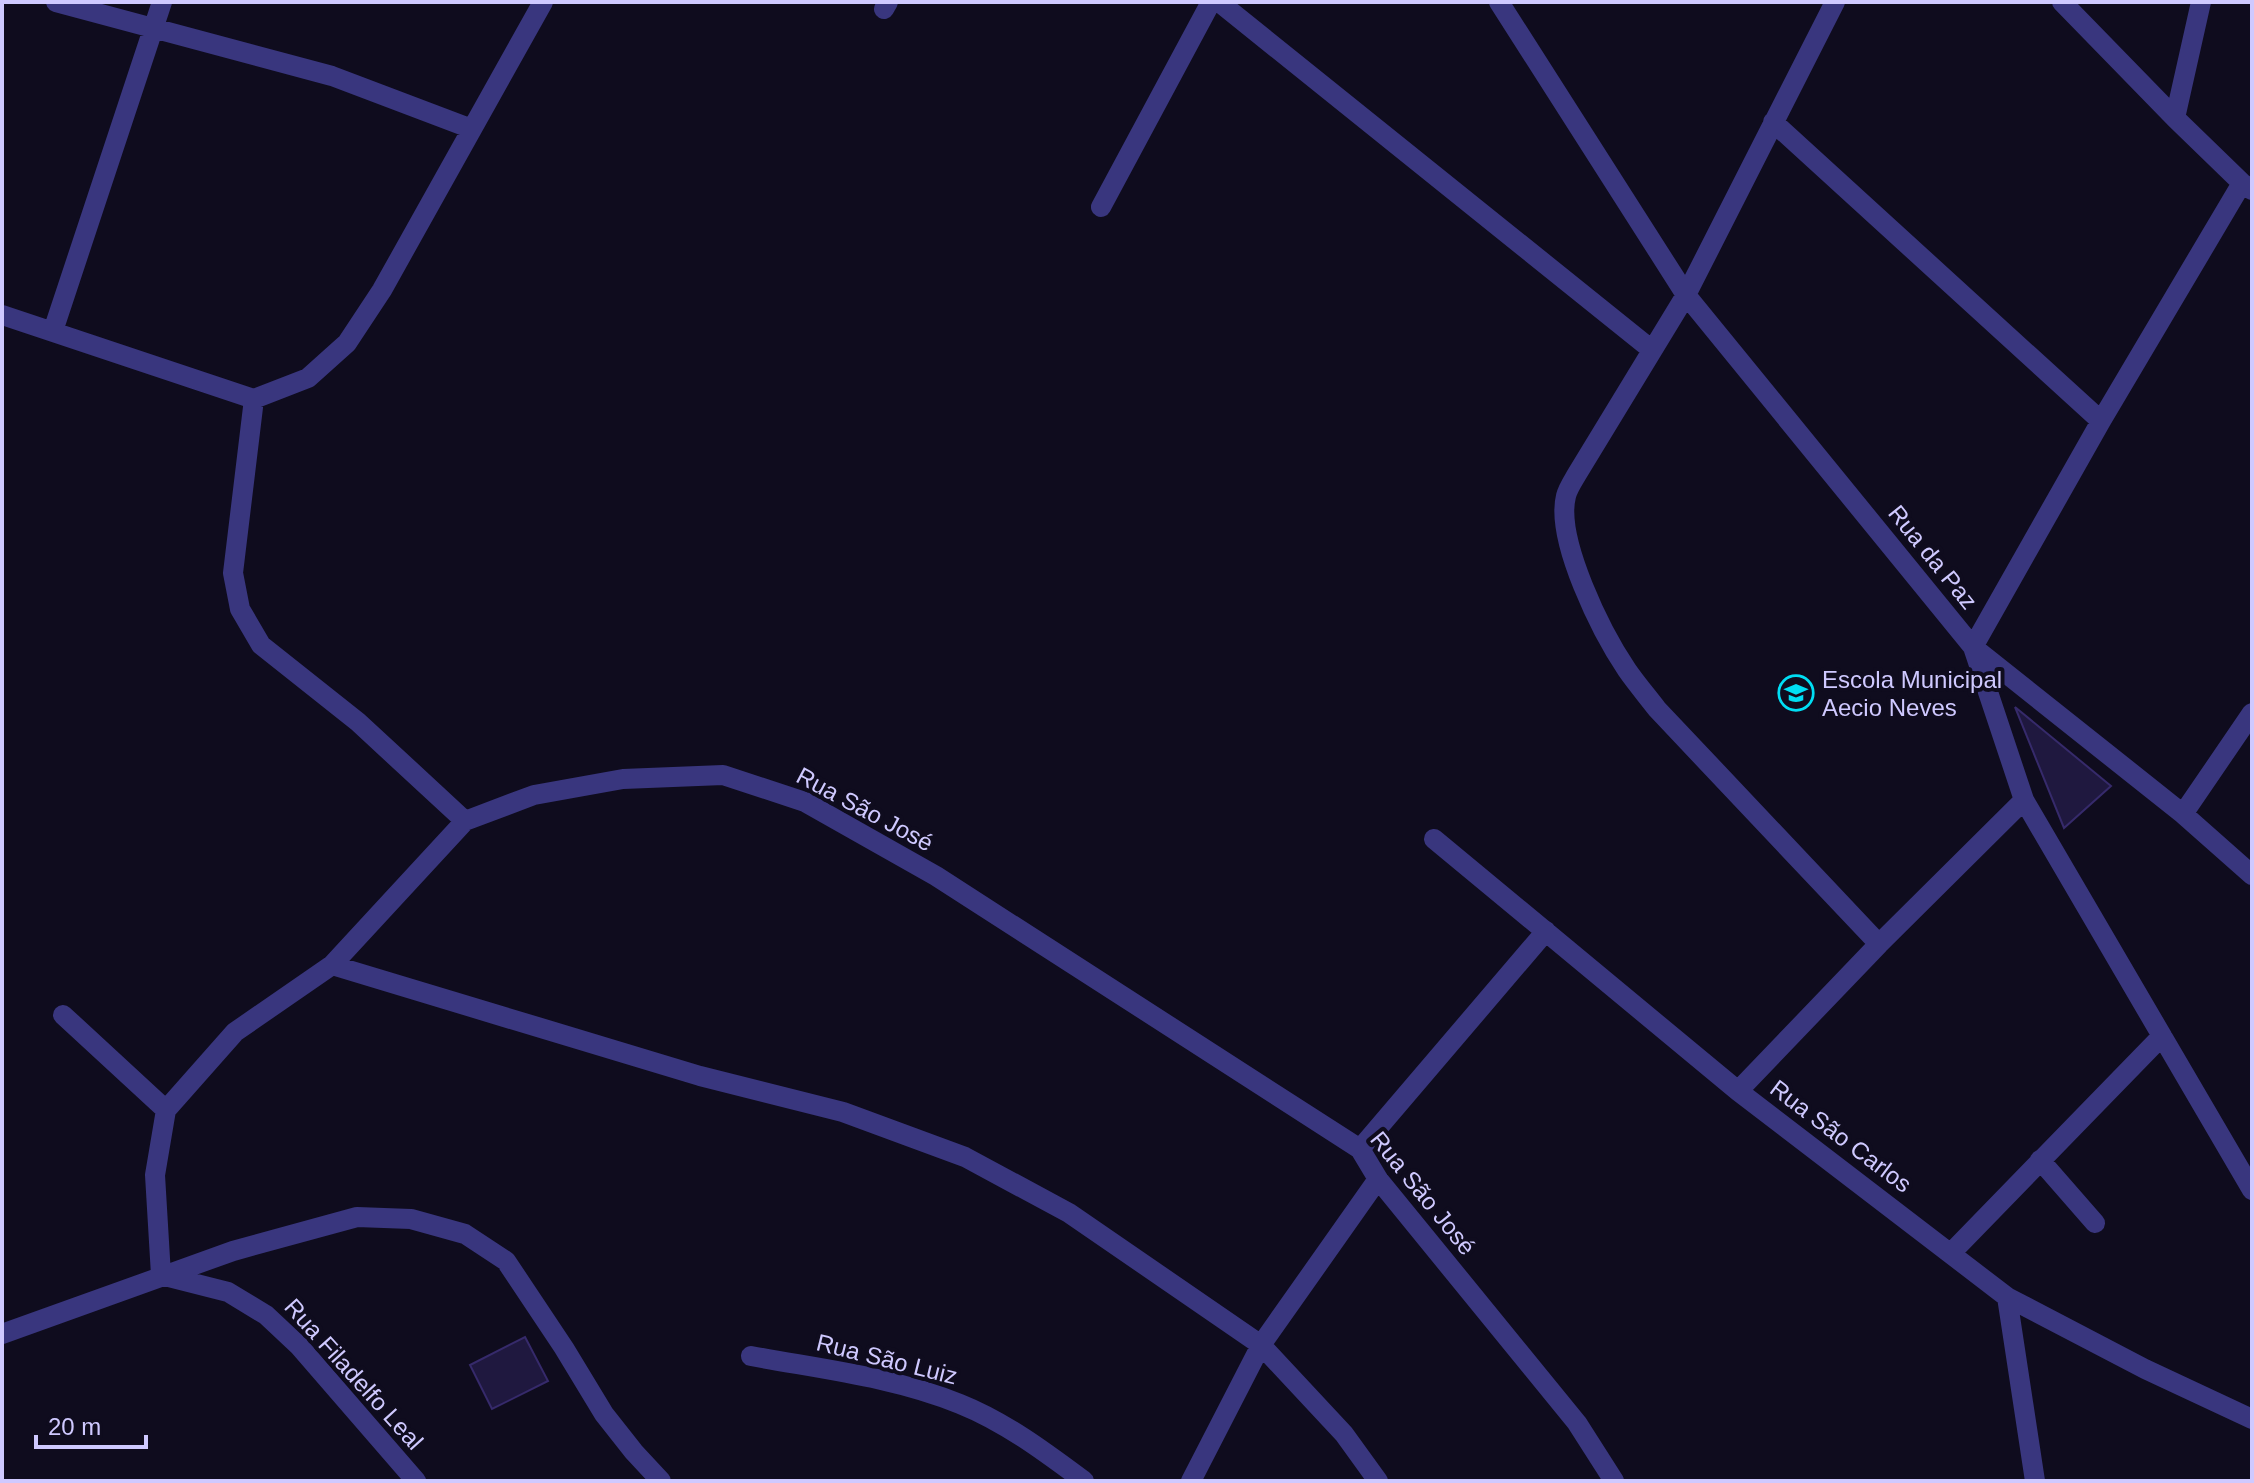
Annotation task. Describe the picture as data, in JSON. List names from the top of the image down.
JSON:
{
  "streets": {
    "street": [
      "Rua da Paz",
      "Rua São José",
      "Rua São Carlos",
      "Rua São Luiz",
      "Rua Filadelfo Leal"
    ]
  },
  "places": {
    "school or university": ["Escola Municipal Aecio Neves"]
  },
  "scale_bar": "20 m"
}
